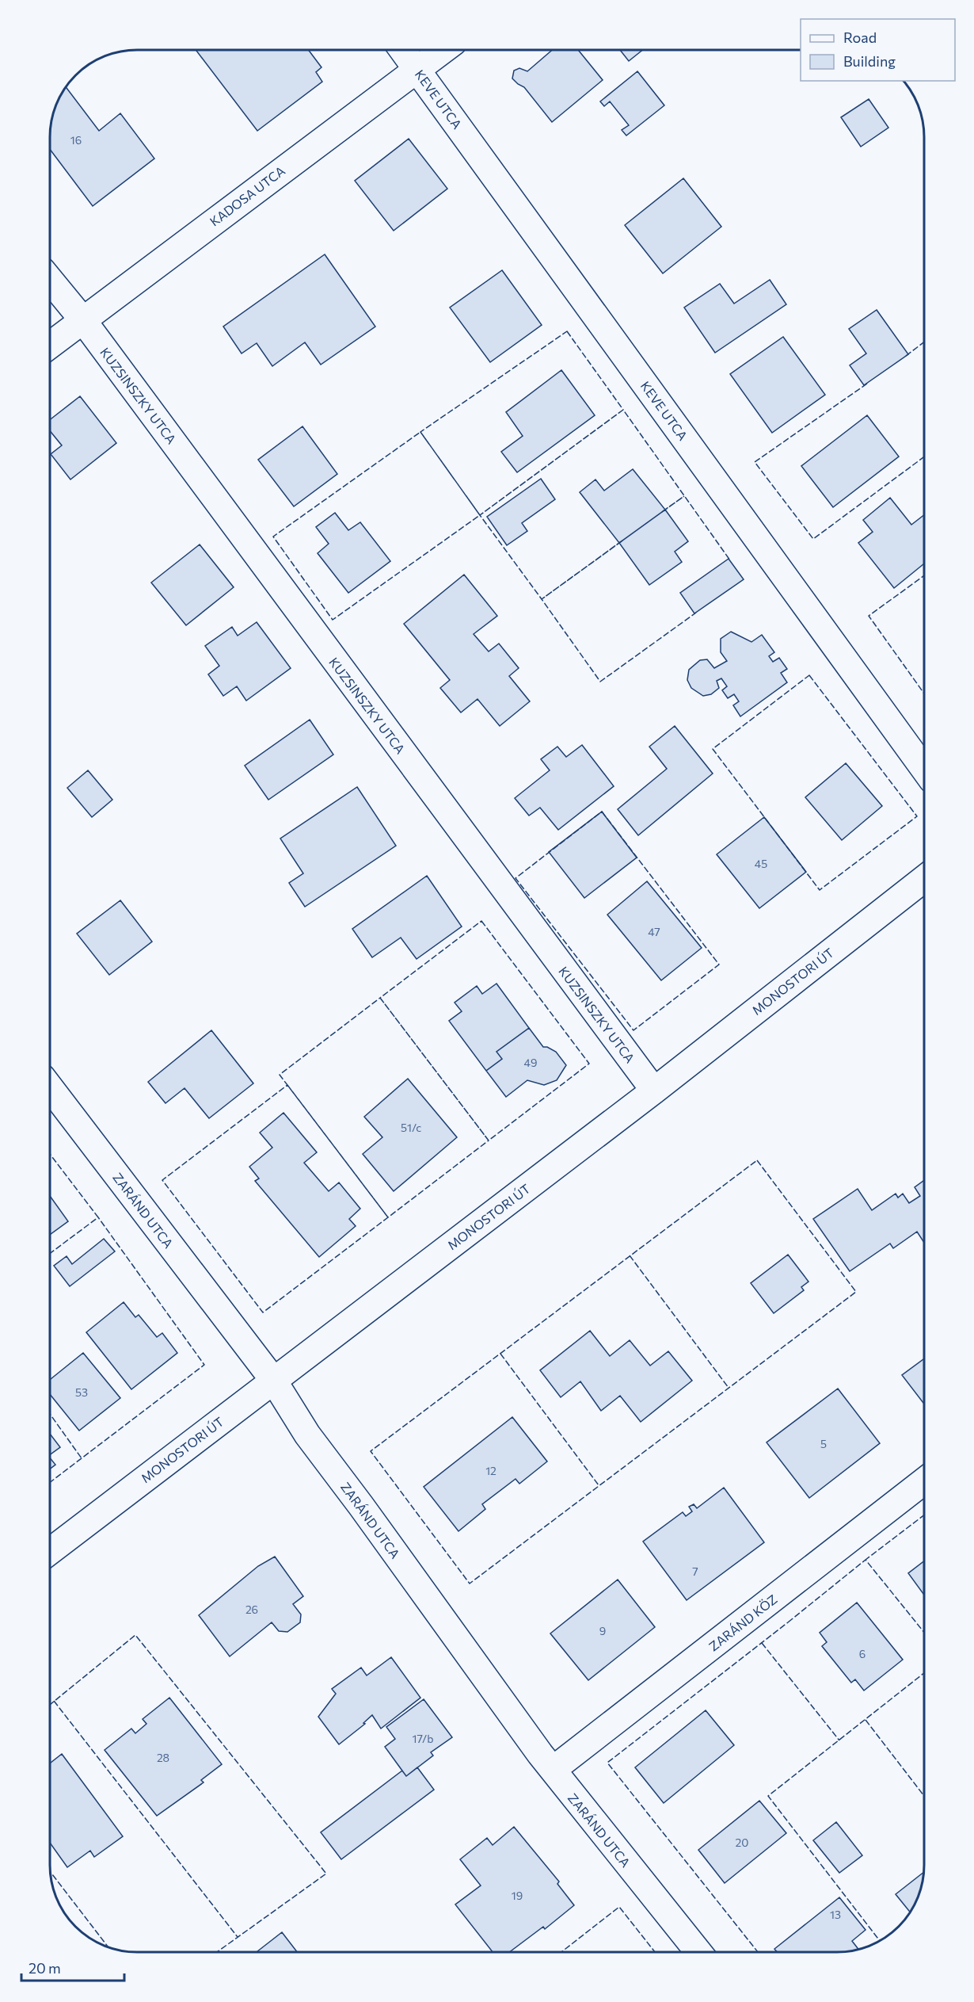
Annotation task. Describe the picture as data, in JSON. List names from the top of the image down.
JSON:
{
  "streets": {
    "street": [
      "KEVE UTCA",
      "KADOSA UTCA",
      "KUZSINSZKY UTCA",
      "MONOSTORI ÚT",
      "ZARÁND UTCA",
      "ZARÁND KÖZ"
    ]
  },
  "crossings": [
    ["KEVE UTCA", "KADOSA UTCA"],
    ["KADOSA UTCA", "KUZSINSZKY UTCA"],
    ["KUZSINSZKY UTCA", "MONOSTORI ÚT"],
    ["MONOSTORI ÚT", "ZARÁND UTCA"],
    ["ZARÁND UTCA", "ZARÁND KÖZ"]
  ],
  "house_numbers": [
    "16",
    "45",
    "47",
    "49",
    "51/c",
    "53",
    "5",
    "12",
    "7",
    "26",
    "9",
    "6",
    "17/b",
    "28",
    "20",
    "19",
    "13"
  ],
  "legend": ["Road", "Building"],
  "scale_bar": "20 m"
}
